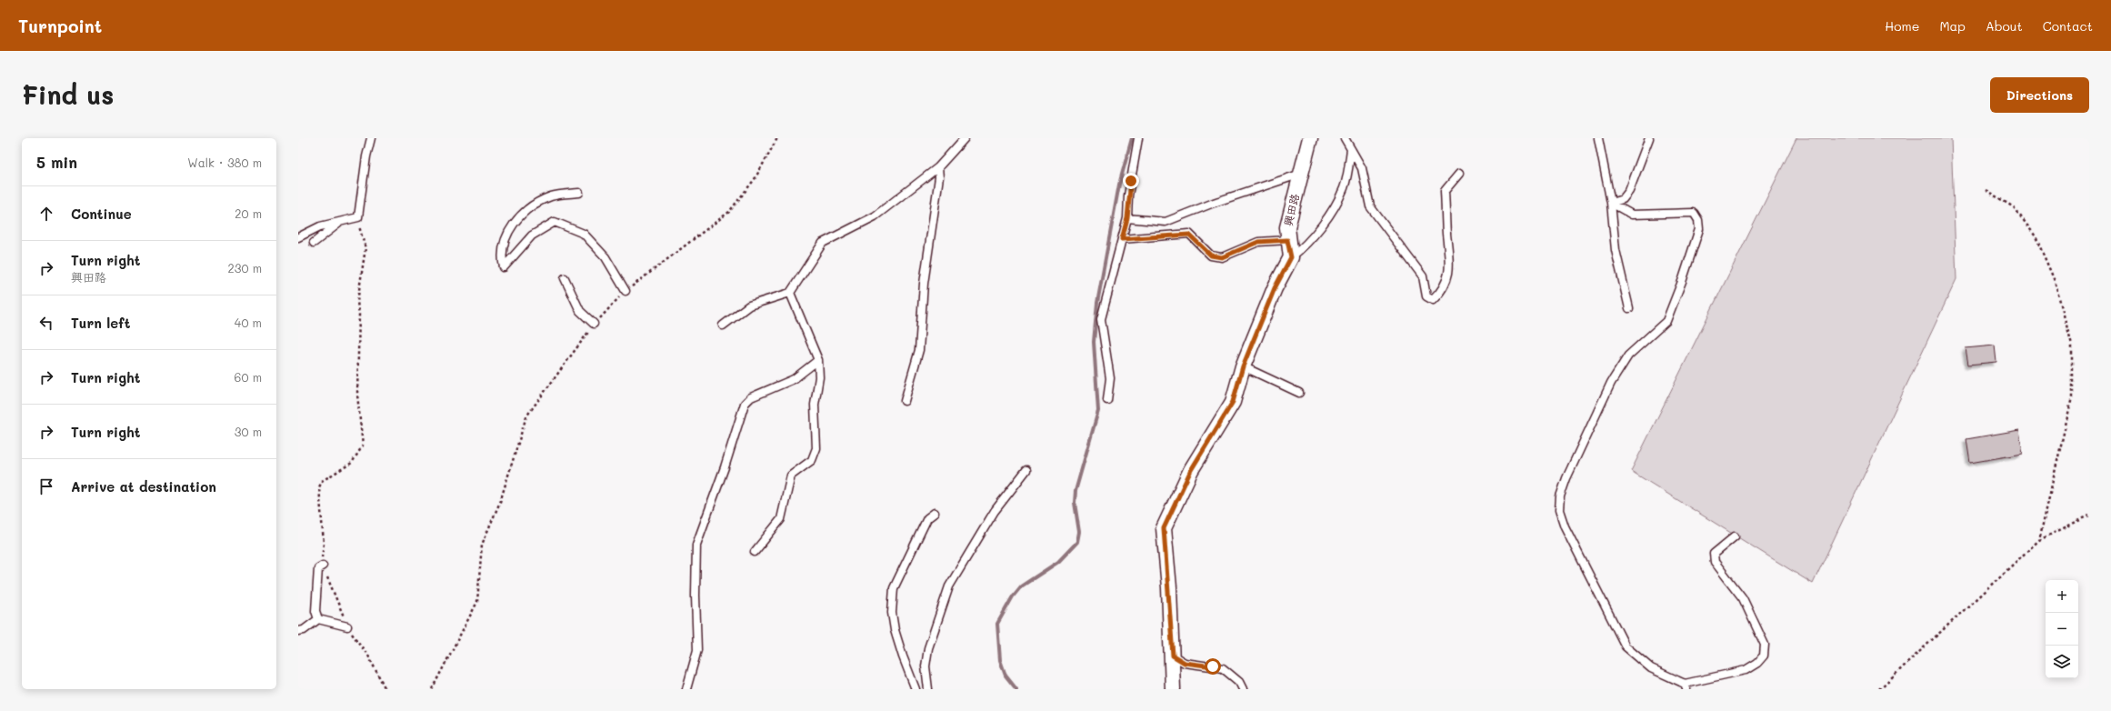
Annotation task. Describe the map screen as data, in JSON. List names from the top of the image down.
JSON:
{
  "streets": {
    "street": ["興田路"]
  },
  "page": {
    "header": "Turnpoint",
    "nav": [
      "Home",
      "Map",
      "About",
      "Contact"
    ],
    "buttons": "Directions",
    "title": "Find us",
    "heading": ["5 min", "Walk · 380 m"],
    "list": [
      ["Continue", "20 m"],
      ["Turn right", "興田路", "230 m"],
      ["Turn left", "40 m"],
      ["Turn right", "60 m"],
      ["Turn right", "30 m"],
      "Arrive at destination"
    ],
    "map_buttons": ["+", "−"]
  }
}
